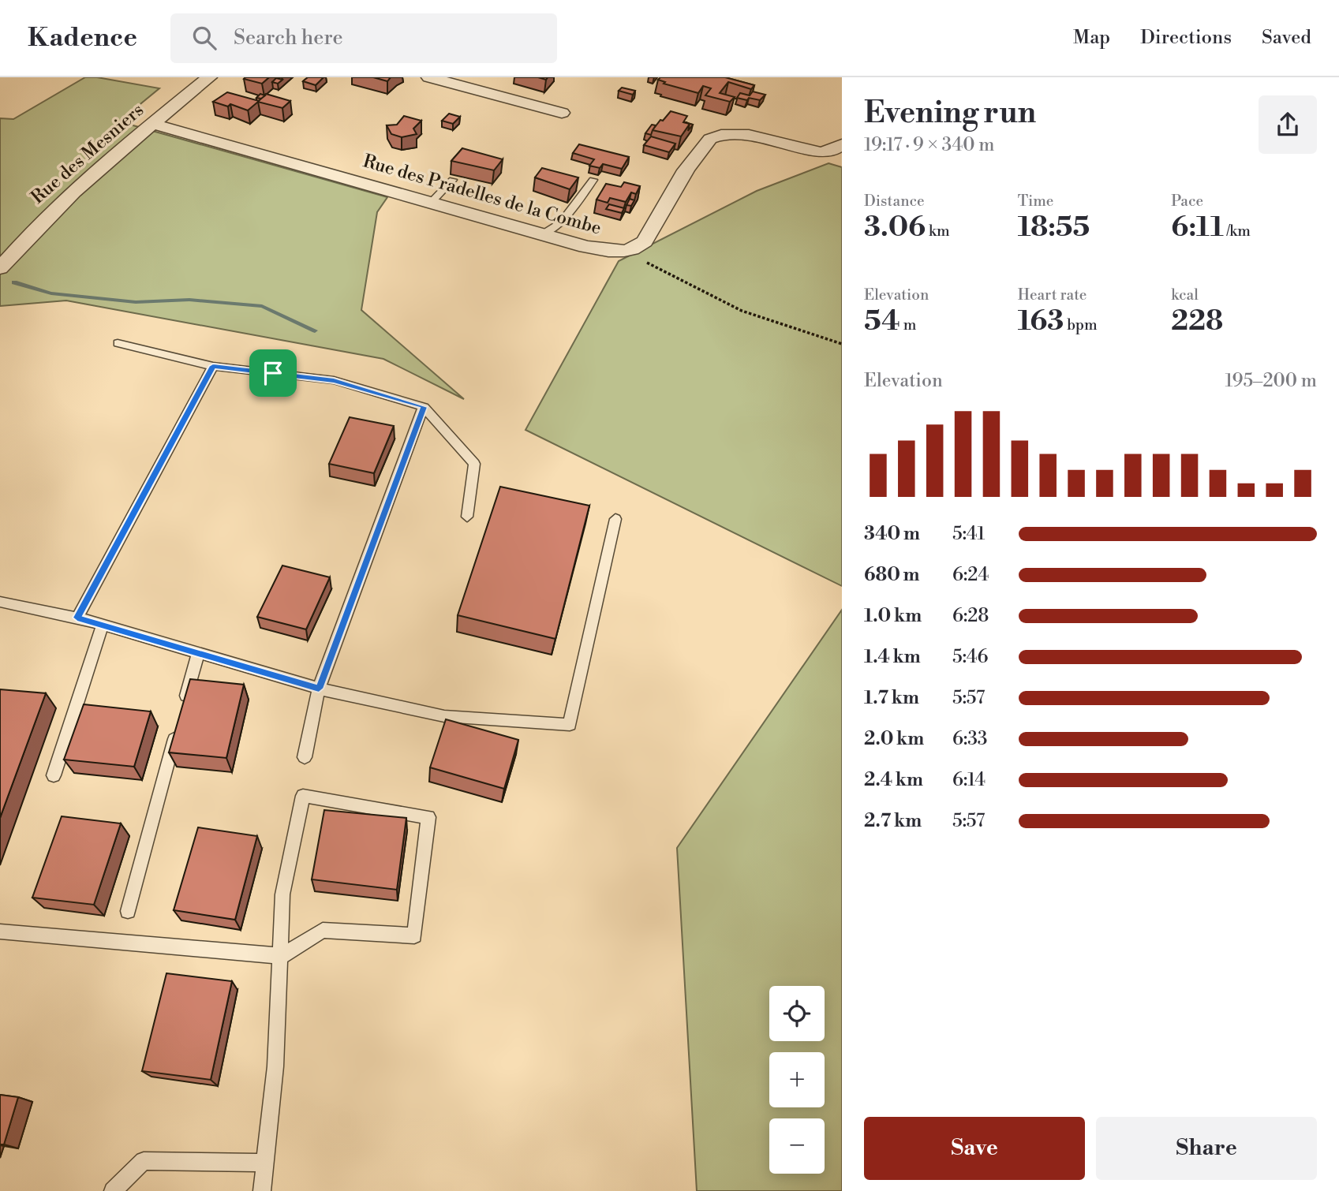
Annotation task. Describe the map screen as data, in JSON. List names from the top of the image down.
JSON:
{
  "streets": {
    "street": ["Rue des Mesniers", "Rue des Pradelles de la Combe"]
  },
  "crossings": [
    ["Rue des Mesniers", "Rue des Pradelles de la Combe"]
  ],
  "page": {
    "header": "Kadence",
    "search": "Search here",
    "nav": ["Map", "Directions", "Saved"],
    "heading": ["Evening run", "19:17 · 9 × 340 m"],
    "stats": [
      ["Distance", "3.06 km"],
      ["Time", "18:55"],
      ["Pace", "6:11 /km"],
      ["Elevation", "54 m"],
      ["Heart rate", "163 bpm"],
      ["kcal", "228"]
    ],
    "chart": ["Elevation", "195–200 m"],
    "list": [
      {
        "name": "340 m",
        "note": "5:41"
      },
      {
        "name": "680 m",
        "note": "6:24"
      },
      {
        "name": "1.0 km",
        "note": "6:28"
      },
      {
        "name": "1.4 km",
        "note": "5:46"
      },
      {
        "name": "1.7 km",
        "note": "5:57"
      },
      {
        "name": "2.0 km",
        "note": "6:33"
      },
      {
        "name": "2.4 km",
        "note": "6:14"
      },
      {
        "name": "2.7 km",
        "note": "5:57"
      }
    ],
    "map_buttons": ["+", "−"],
    "buttons": ["Save", "Share"]
  }
}
